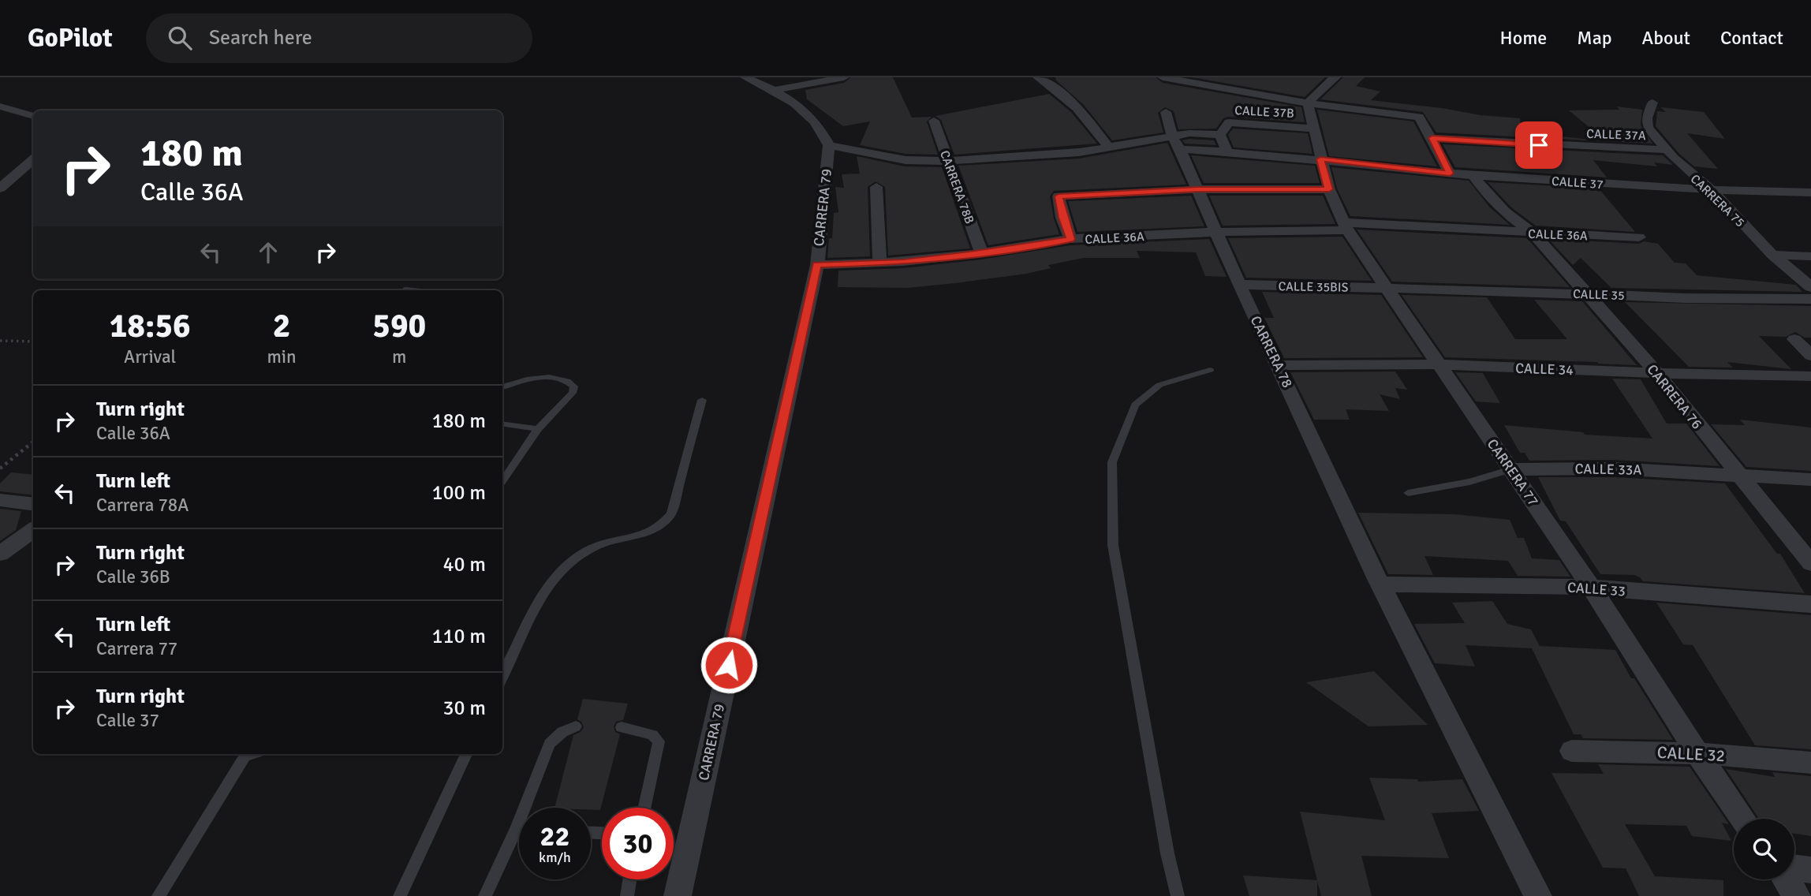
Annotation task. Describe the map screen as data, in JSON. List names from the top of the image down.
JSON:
{
  "streets": {
    "street": [
      "CALLE 37B",
      "CALLE 37A",
      "CALLE 37",
      "CARRERA 78B",
      "CARRERA 75",
      "CARRERA 79",
      "CALLE 36A",
      "CALLE 35BIS",
      "CALLE 35",
      "CARRERA 78",
      "CALLE 34",
      "CARRERA 76",
      "CALLE 33A",
      "CARRERA 77",
      "CALLE 33",
      "CALLE 32"
    ]
  },
  "crossings": [
    ["CALLE 37B", "CARRERA 77"],
    ["CALLE 37A", "CARRERA 75"],
    ["CALLE 37", "CARRERA 75"],
    ["CALLE 37", "CARRERA 78"],
    ["CALLE 37", "CARRERA 76"],
    ["CALLE 37", "CARRERA 77"],
    ["CARRERA 78B", "CALLE 36A"],
    ["CARRERA 79", "CALLE 36A"],
    ["CALLE 36A", "CARRERA 78"],
    ["CALLE 36A", "CARRERA 76"],
    ["CALLE 36A", "CARRERA 77"],
    ["CALLE 35BIS", "CALLE 35"],
    ["CALLE 35BIS", "CARRERA 78"],
    ["CALLE 35BIS", "CARRERA 77"],
    ["CALLE 35", "CARRERA 76"],
    ["CALLE 35", "CARRERA 77"],
    ["CARRERA 78", "CALLE 34"],
    ["CARRERA 78", "CALLE 33"],
    ["CALLE 34", "CARRERA 76"],
    ["CALLE 34", "CARRERA 77"],
    ["CARRERA 76", "CALLE 33A"],
    ["CALLE 33A", "CARRERA 77"],
    ["CARRERA 77", "CALLE 33"],
    ["CARRERA 77", "CALLE 32"]
  ],
  "page": {
    "header": "GoPilot",
    "search": "Search here",
    "nav": [
      "Home",
      "Map",
      "About",
      "Contact"
    ],
    "turn": ["180 m", "Calle 36A"],
    "eta": [
      "18:56",
      "Arrival",
      "2",
      "min",
      "590",
      "m"
    ],
    "list": [
      {
        "name": "Turn right",
        "note": "Calle 36A",
        "value": "180 m"
      },
      {
        "name": "Turn left",
        "note": "Carrera 78A",
        "value": "100 m"
      },
      {
        "name": "Turn right",
        "note": "Calle 36B",
        "value": "40 m"
      },
      {
        "name": "Turn left",
        "note": "Carrera 77",
        "value": "110 m"
      },
      {
        "name": "Turn right",
        "note": "Calle 37",
        "value": "30 m"
      }
    ],
    "speed": "22 km/h",
    "limit": "30"
  }
}
